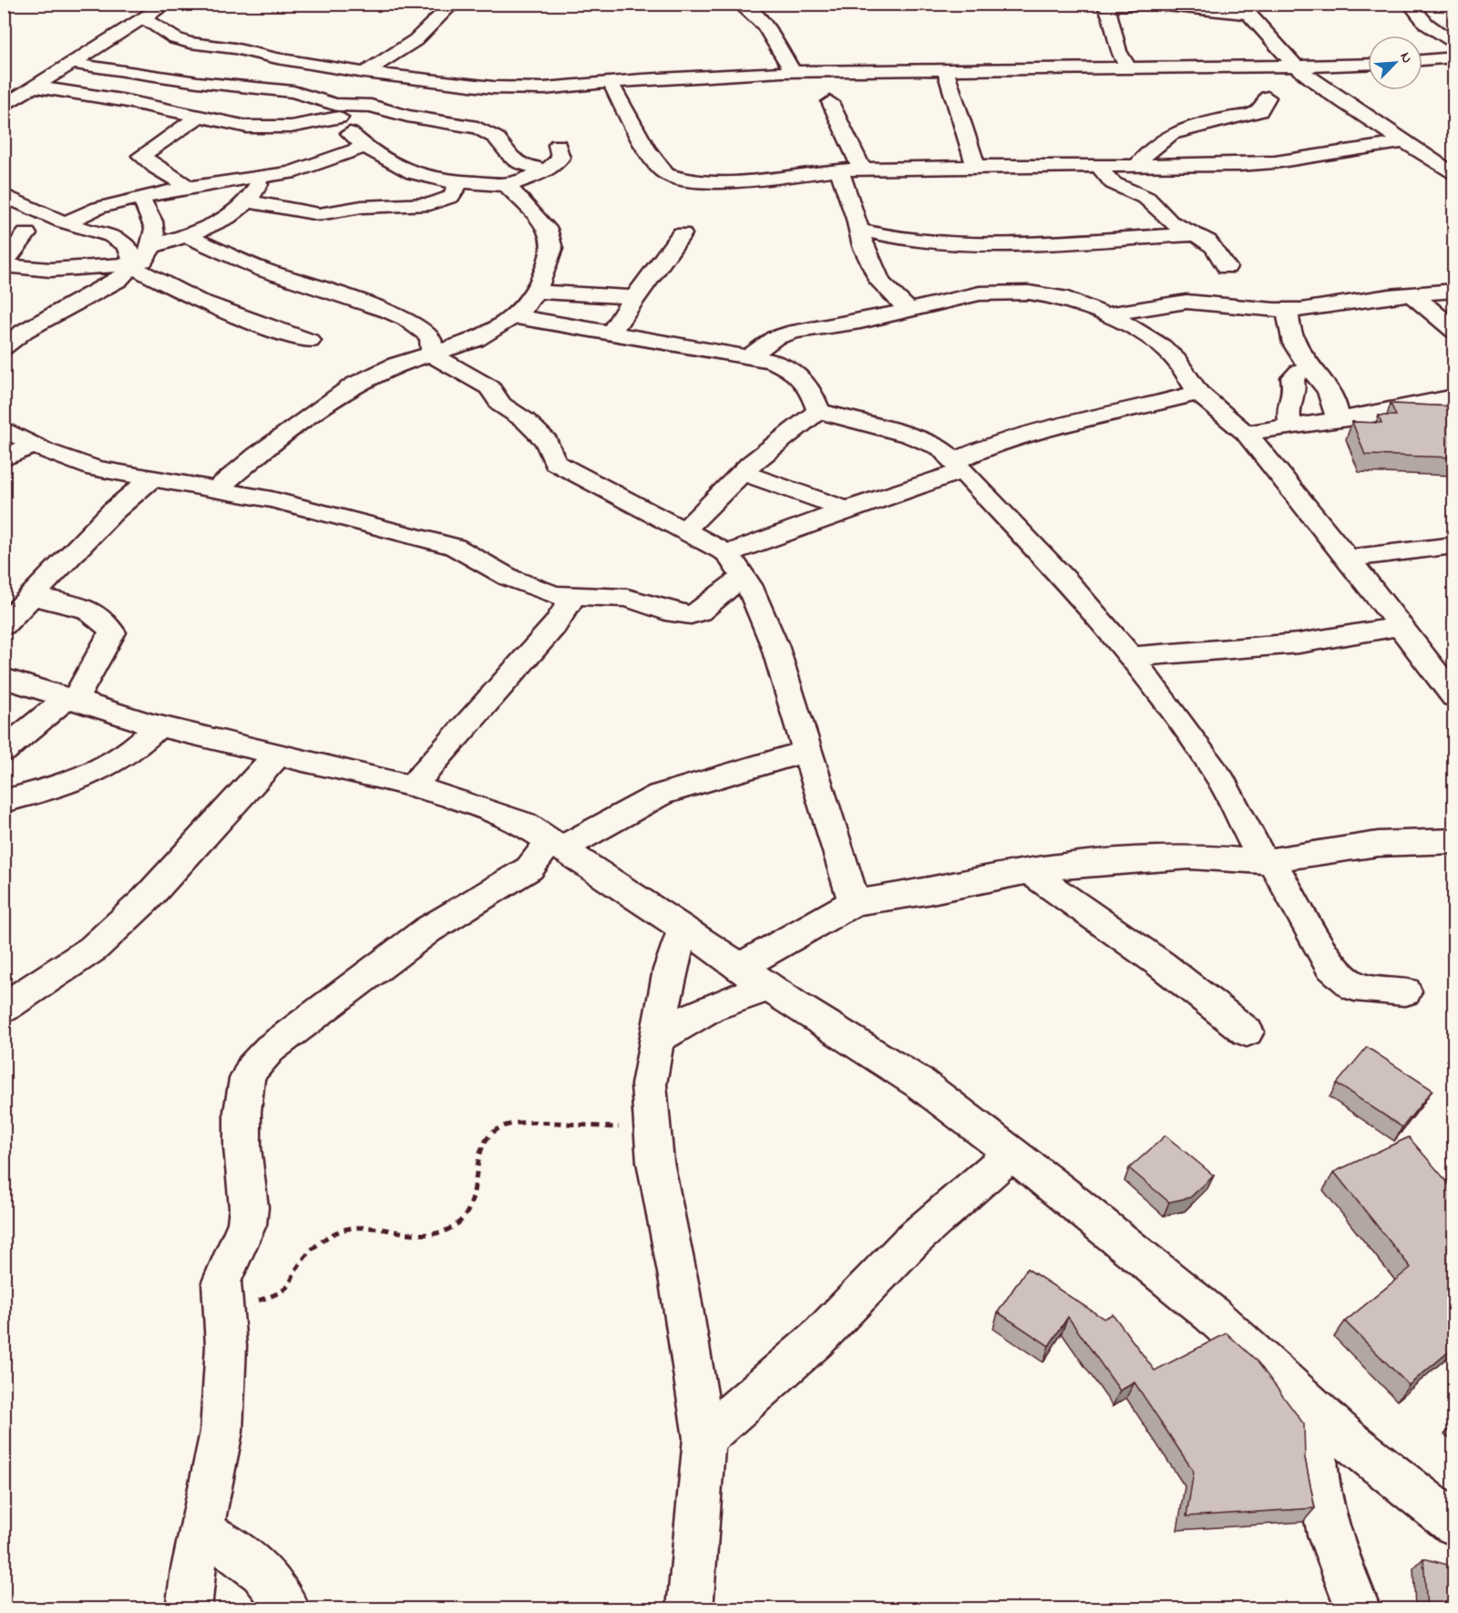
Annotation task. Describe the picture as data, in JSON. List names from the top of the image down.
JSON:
{
  "north": "top right"
}
